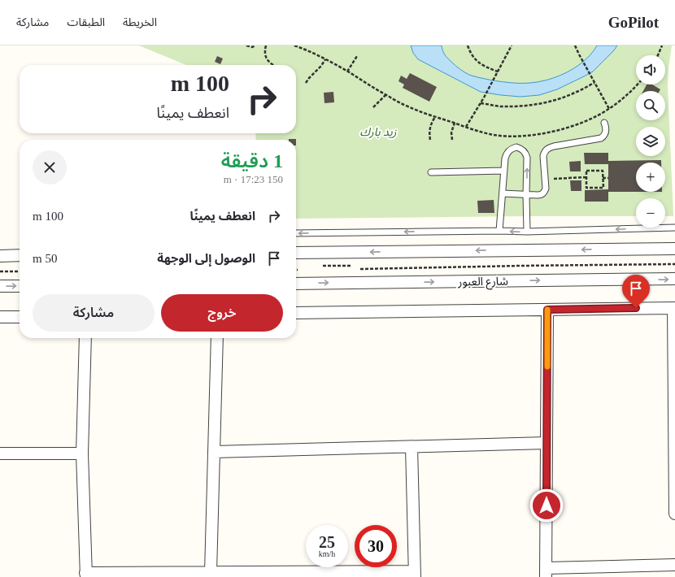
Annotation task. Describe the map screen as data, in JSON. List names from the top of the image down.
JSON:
{
  "streets": {
    "street": ["شارع العبور"]
  },
  "parks": ["زيد بارك"],
  "page": {
    "header": "GoPilot",
    "nav": ["الخريطة", "الطبقات", "مشاركة"],
    "map_buttons": ["+", "−"],
    "turn": ["100 m", "انعطف يمينًا"],
    "heading": ["1 دقيقة", "150 m · 17:23"],
    "list": [
      {
        "name": "انعطف يمينًا",
        "value": "100 m"
      },
      {
        "name": "الوصول إلى الوجهة",
        "value": "50 m"
      }
    ],
    "buttons": ["خروج", "مشاركة"],
    "speed": "25 km/h",
    "limit": "30"
  }
}
